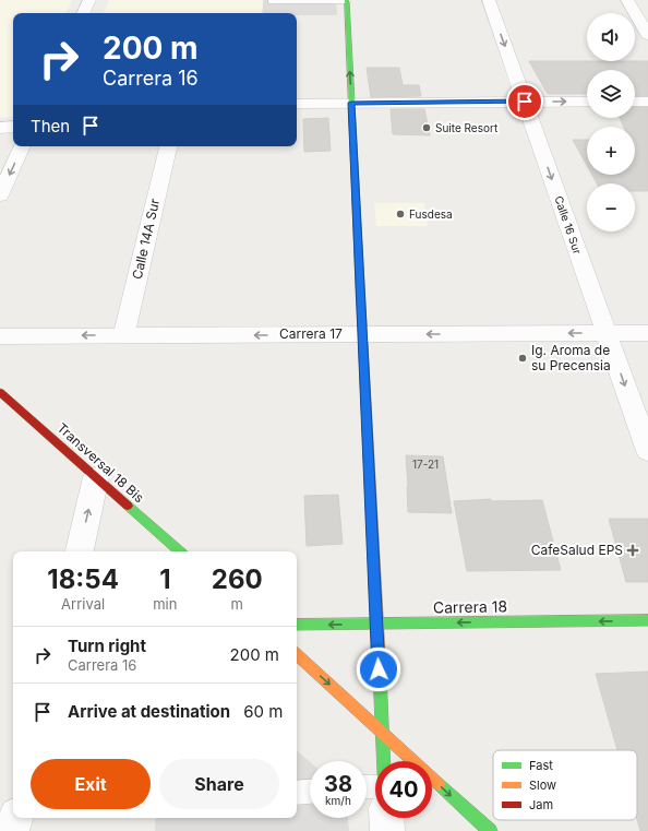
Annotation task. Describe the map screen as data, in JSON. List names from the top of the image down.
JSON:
{
  "streets": {
    "street": [
      "Calle 16 Sur",
      "Calle 14A Sur",
      "Carrera 17",
      "Transversal 18 Bis",
      "Carrera 18"
    ]
  },
  "crossings": [
    ["Calle 16 Sur", "Carrera 17"],
    ["Calle 14A Sur", "Carrera 17"]
  ],
  "one_way": ["Carrera 17", "Carrera 18"],
  "places": {
    "other": ["Suite Resort", "Fusdesa", "Ig. Aroma de su Precensia"],
    "health": ["CafeSalud EPS"]
  },
  "house_numbers": ["17-21"],
  "legend": ["Fast", "Slow", "Jam"],
  "page": {
    "map_buttons": ["+", "−"],
    "turn": ["200 m", "Carrera 16"],
    "then": "Then",
    "eta": [
      "18:54",
      "Arrival",
      "1",
      "min",
      "260",
      "m"
    ],
    "list": [
      {
        "name": "Turn right",
        "note": "Carrera 16",
        "value": "200 m"
      },
      {
        "name": "Arrive at destination",
        "value": "60 m"
      }
    ],
    "buttons": ["Exit", "Share"],
    "speed": "38 km/h",
    "limit": "40"
  }
}
